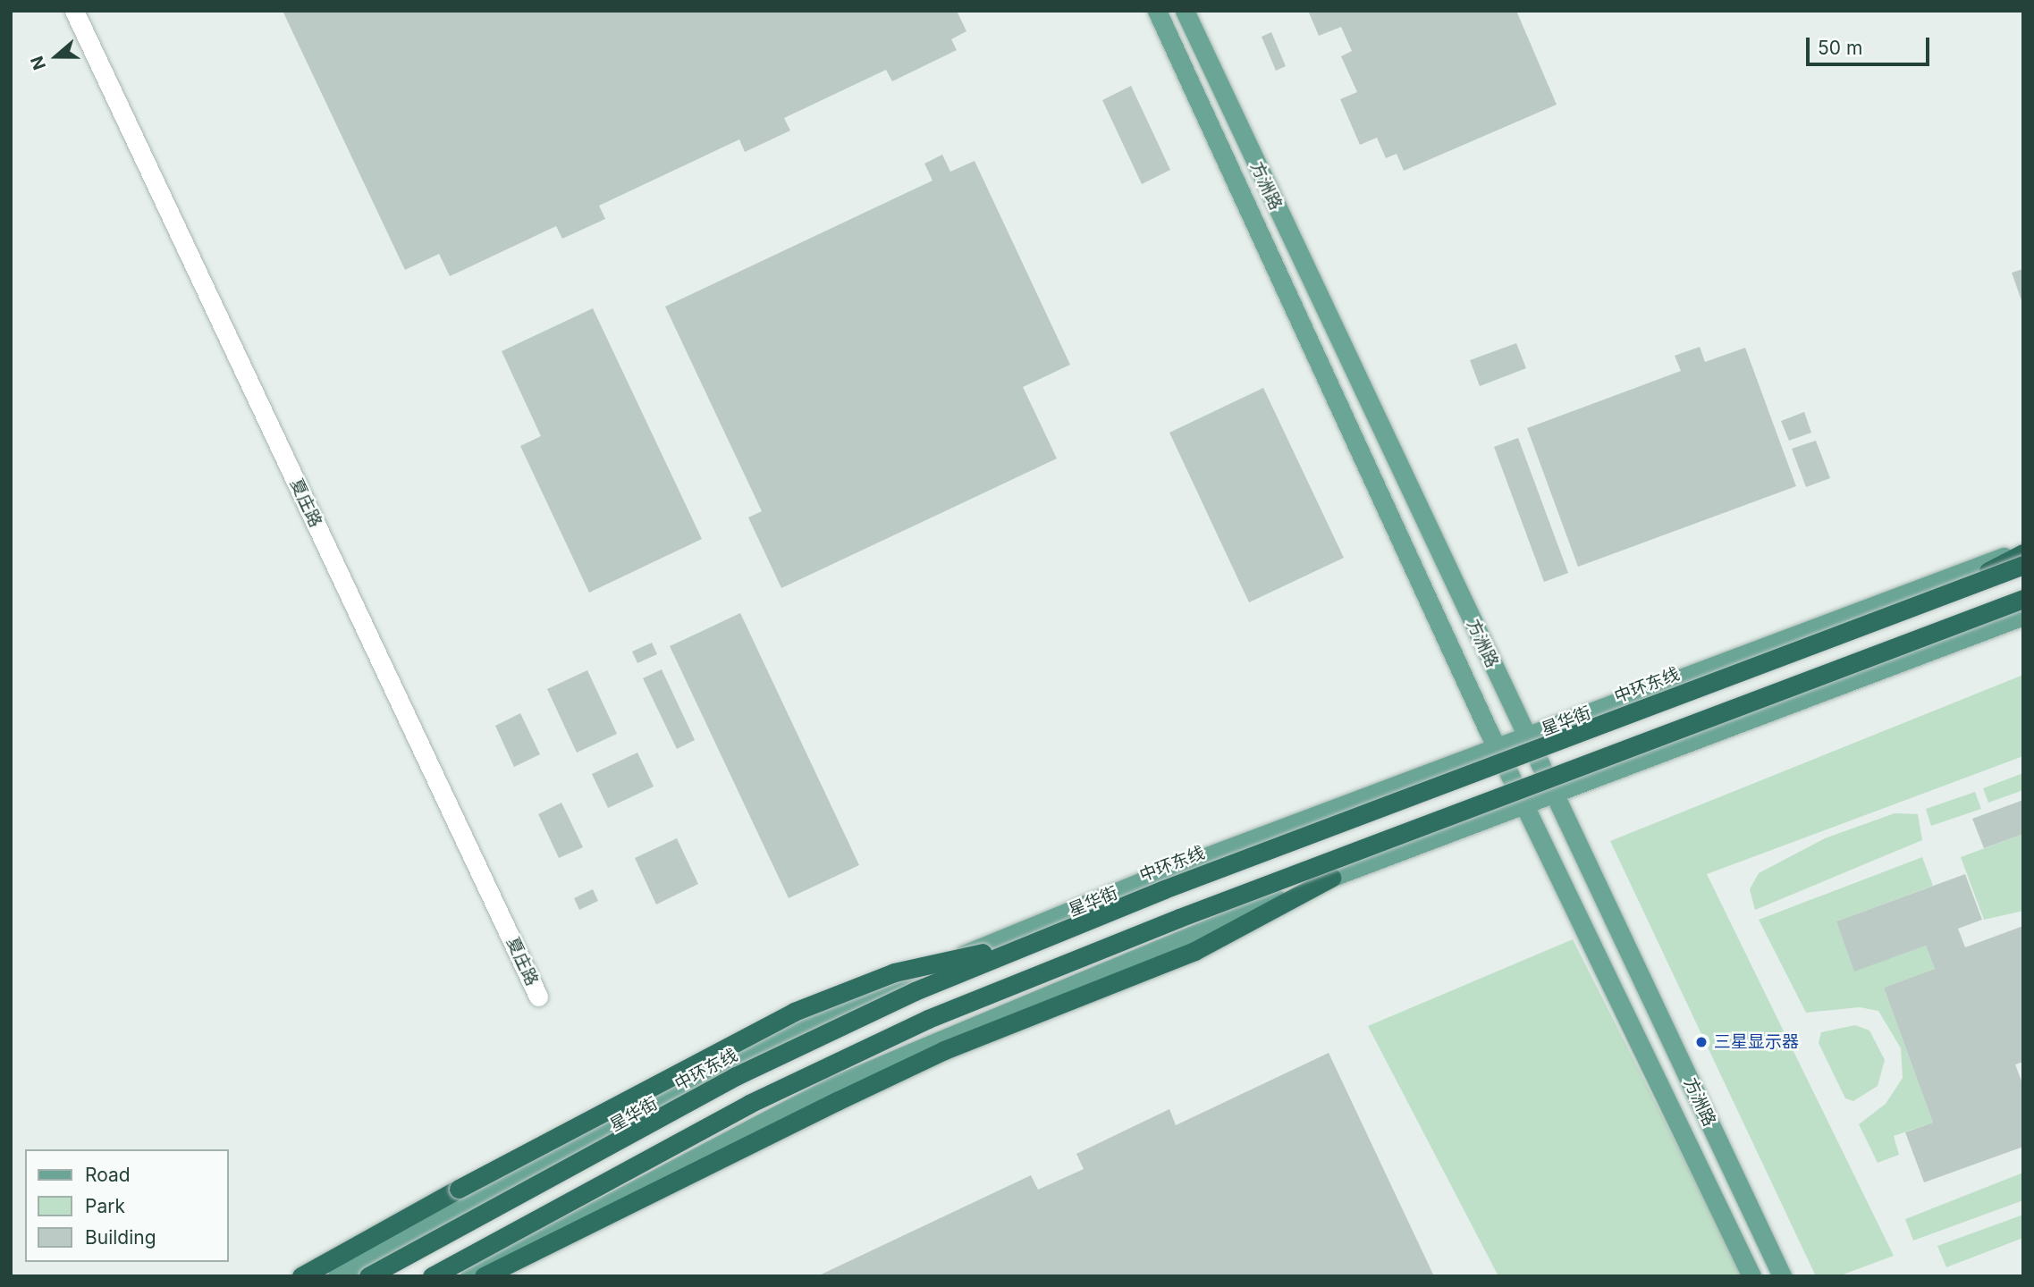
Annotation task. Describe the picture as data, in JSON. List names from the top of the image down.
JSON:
{
  "streets": {
    "highway": ["中环东线"],
    "main road": ["方洲路", "星华街"],
    "street": ["夏庄路"]
  },
  "crossings": [
    ["方洲路", "星华街"]
  ],
  "places": ["三星显示器"],
  "legend": ["Road", "Park", "Building"],
  "scale_bar": "50 m",
  "north": "left"
}
